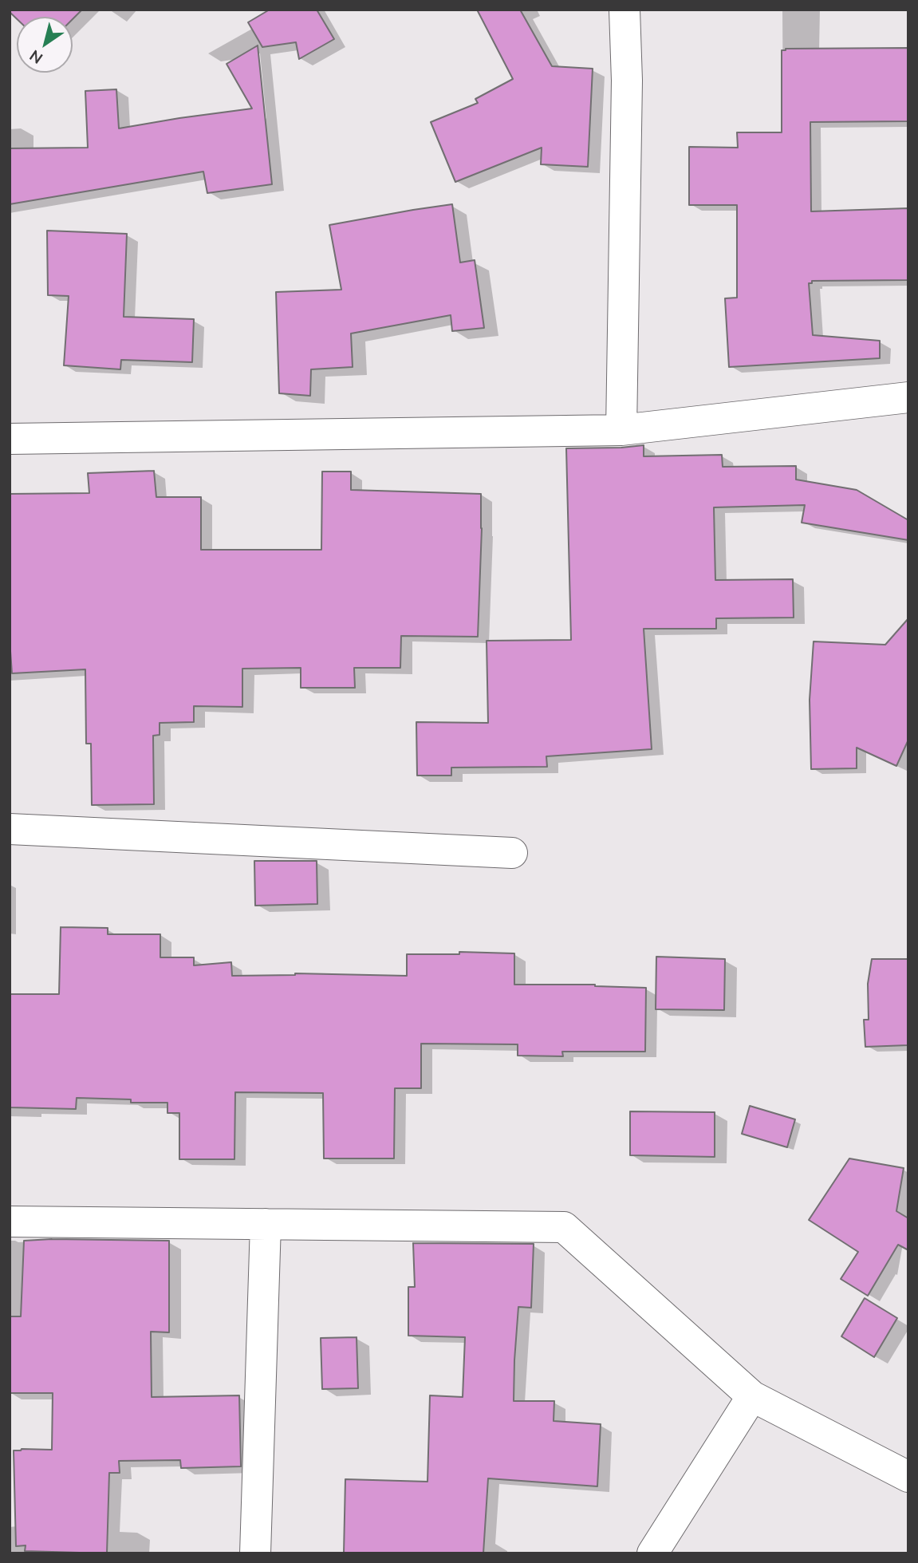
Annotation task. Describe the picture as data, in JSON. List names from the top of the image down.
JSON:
{
  "north": "bottom left"
}
